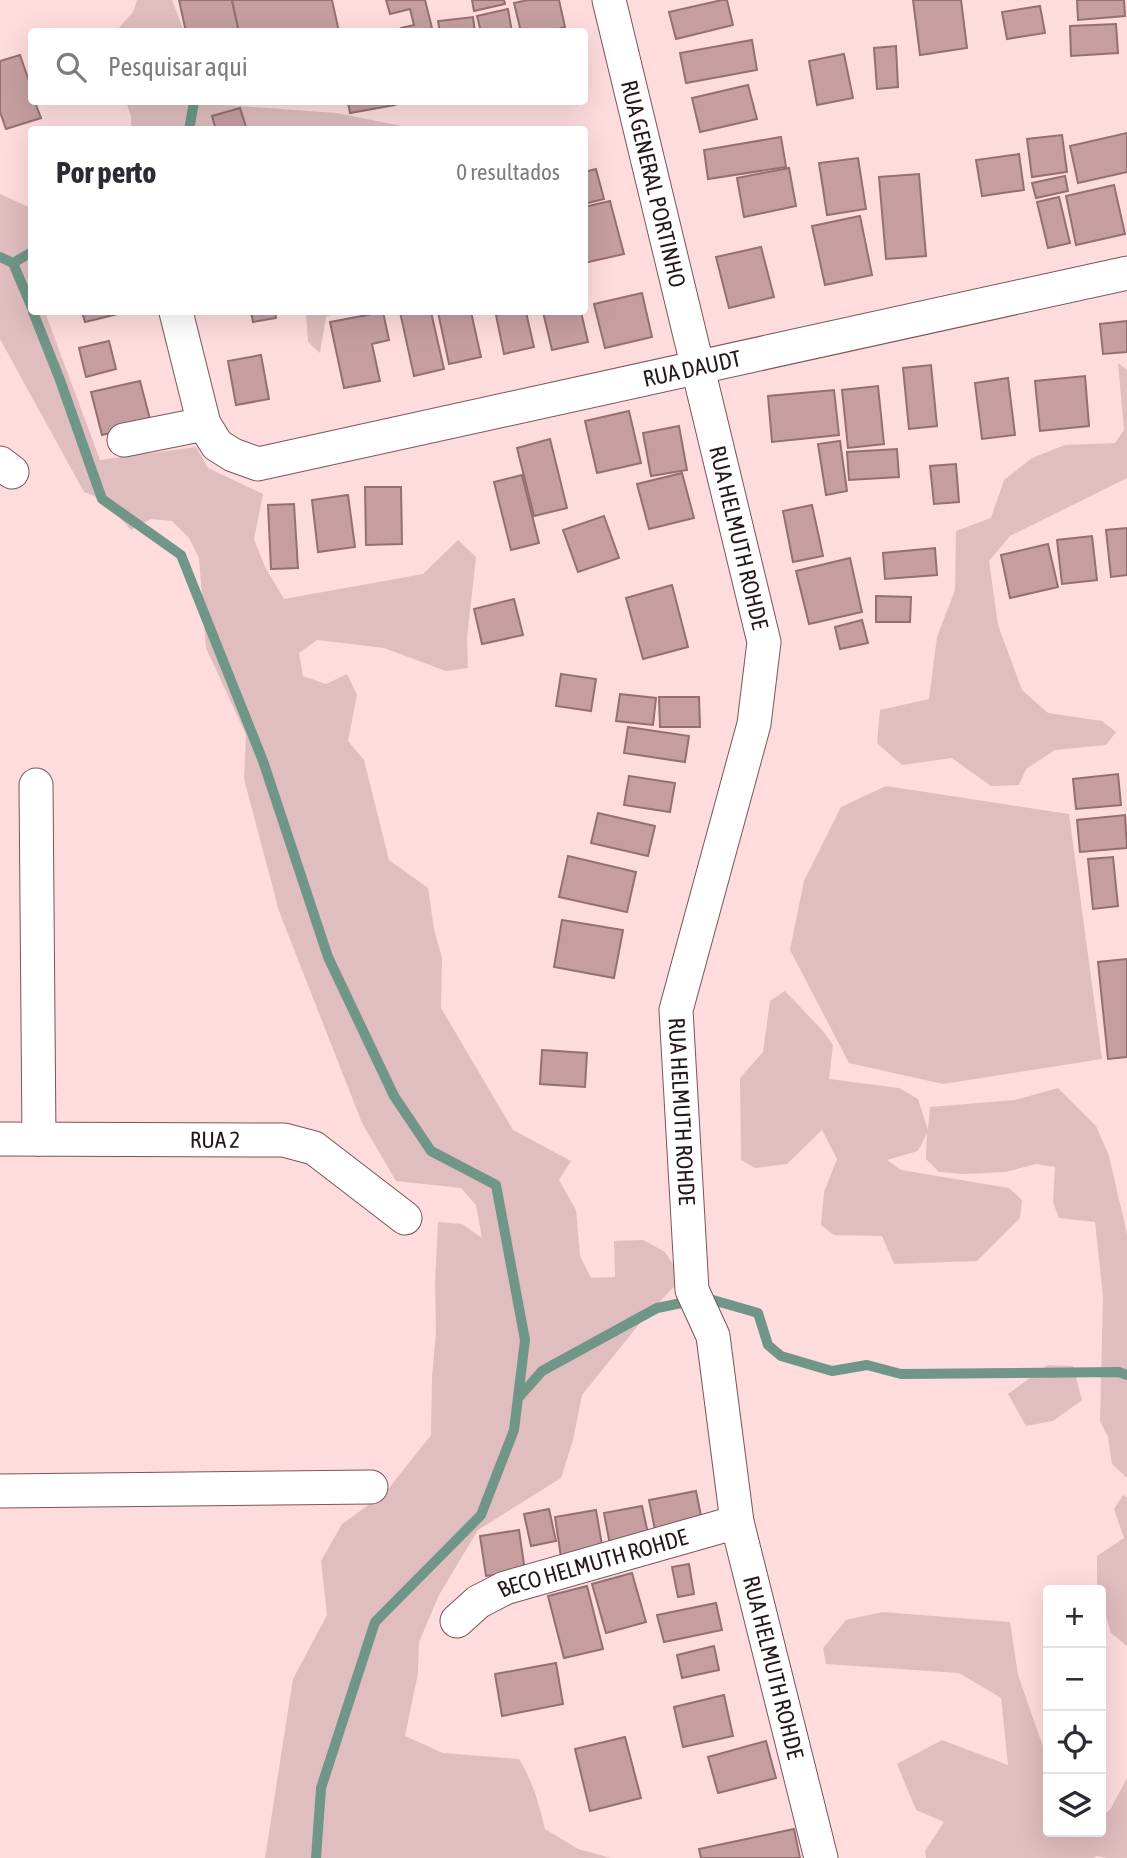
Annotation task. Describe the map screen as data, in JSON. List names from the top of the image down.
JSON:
{
  "streets": {
    "street": [
      "RUA GENERAL PORTINHO",
      "RUA DAUDT",
      "RUA HELMUTH ROHDE",
      "RUA 2",
      "BECO HELMUTH ROHDE"
    ]
  },
  "crossings": [
    ["RUA GENERAL PORTINHO", "RUA DAUDT"],
    ["RUA GENERAL PORTINHO", "RUA HELMUTH ROHDE"],
    ["RUA DAUDT", "RUA HELMUTH ROHDE"],
    ["RUA HELMUTH ROHDE", "BECO HELMUTH ROHDE"]
  ],
  "page": {
    "search": "Pesquisar aqui",
    "heading": ["Por perto", "0 resultados"],
    "map_buttons": ["+", "−"]
  }
}
